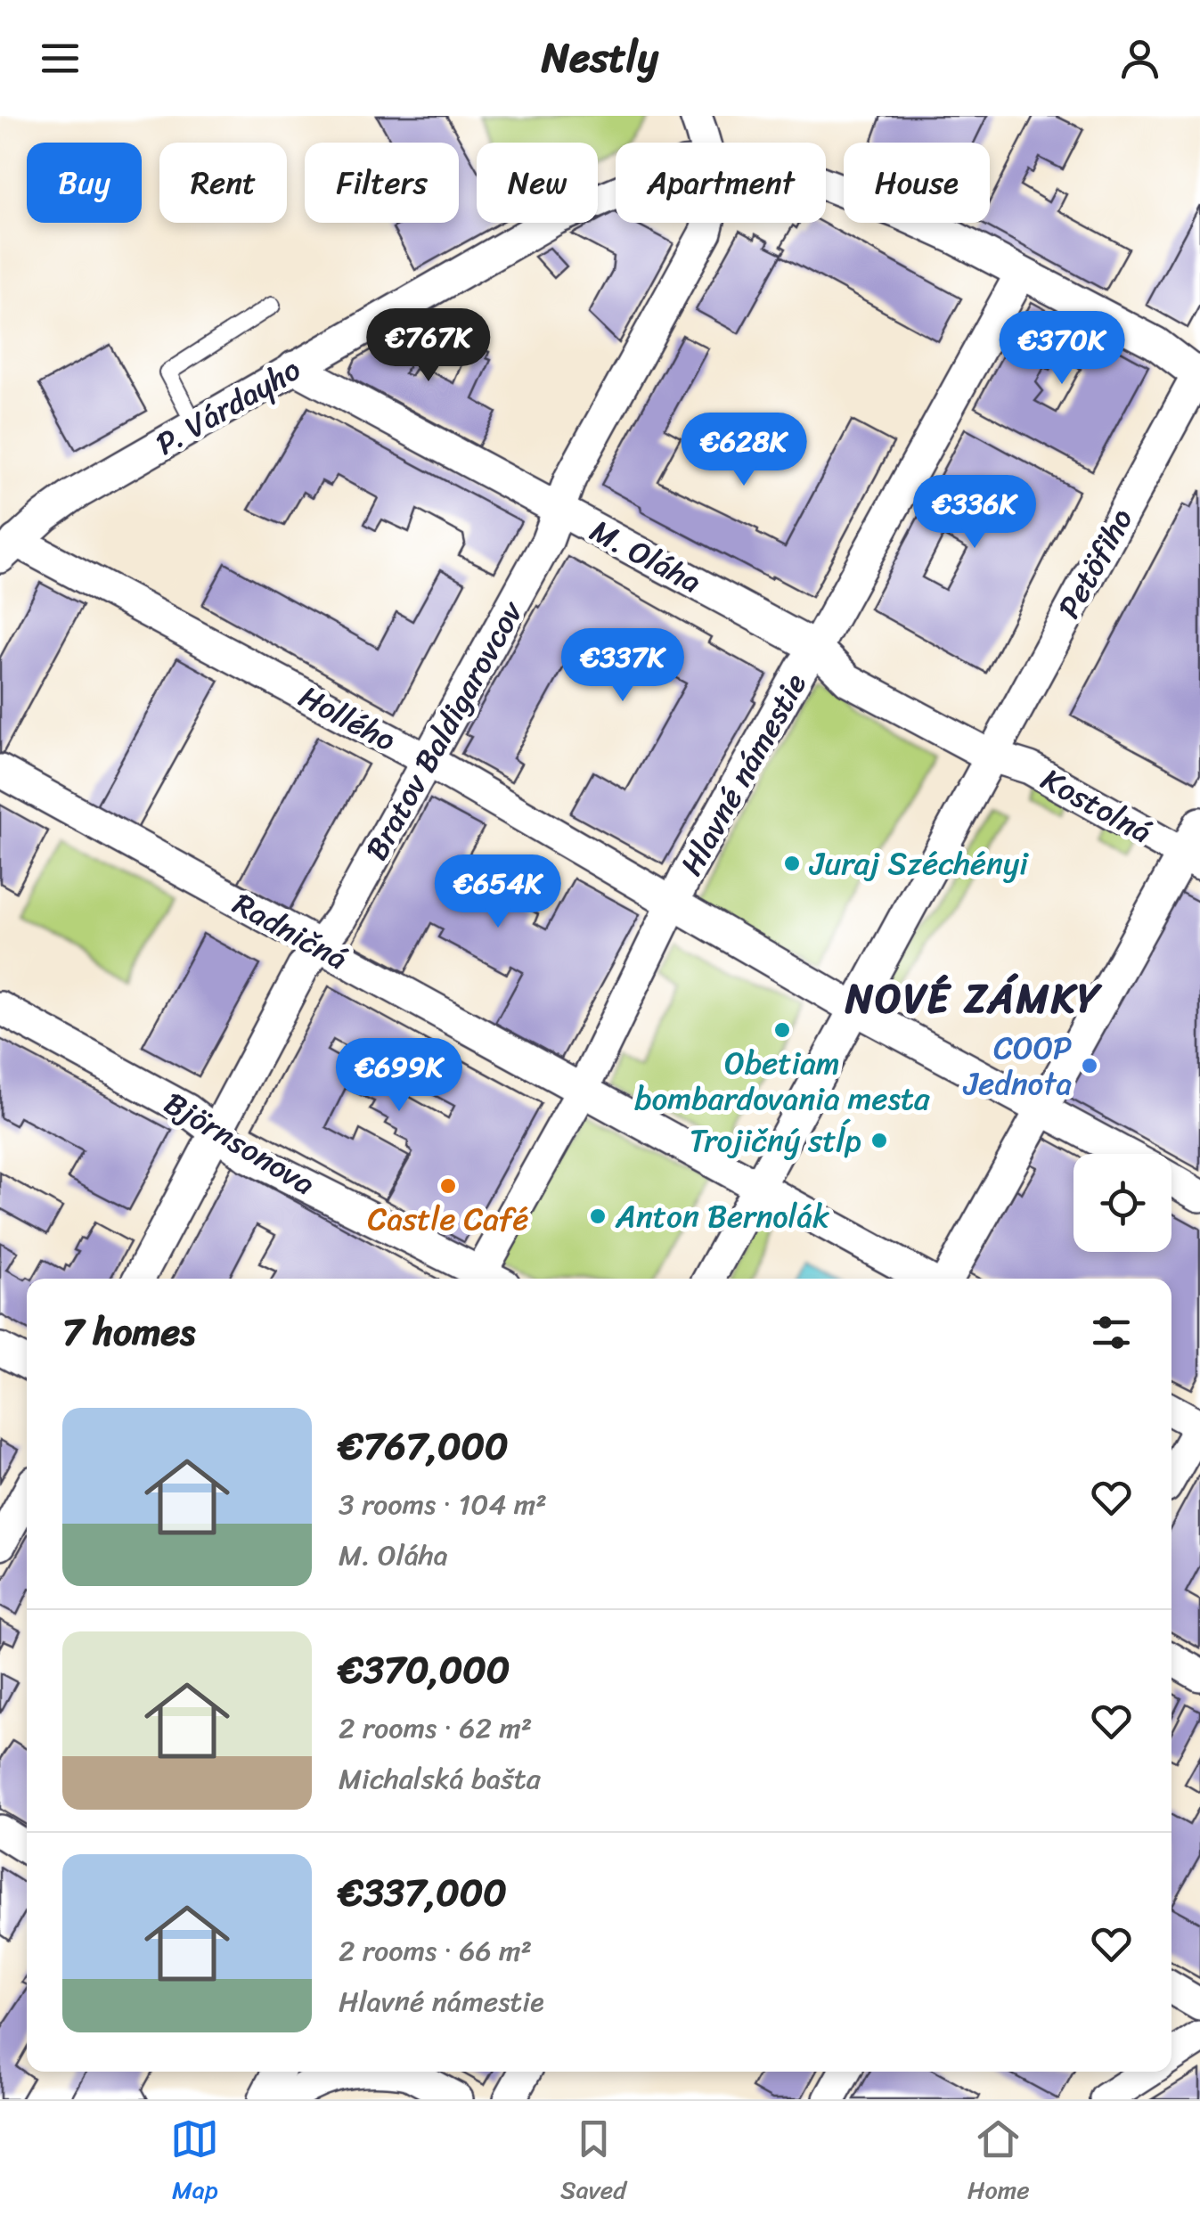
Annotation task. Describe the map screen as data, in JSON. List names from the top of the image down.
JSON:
{
  "streets": {
    "street": [
      "P. Várdayho",
      "M. Oláha",
      "Petöfiho",
      "Hollého",
      "Bratov Baldigarovcov",
      "Hlavné námestie",
      "Kostolná",
      "Radničná",
      "Björnsonova"
    ]
  },
  "crossings": [
    ["P. Várdayho", "M. Oláha"],
    ["P. Várdayho", "Petöfiho"],
    ["P. Várdayho", "Hollého"],
    ["P. Várdayho", "Hlavné námestie"],
    ["M. Oláha", "Petöfiho"],
    ["M. Oláha", "Bratov Baldigarovcov"],
    ["M. Oláha", "Hlavné námestie"],
    ["M. Oláha", "Kostolná"],
    ["Petöfiho", "Kostolná"],
    ["Hollého", "Bratov Baldigarovcov"],
    ["Hollého", "Hlavné námestie"],
    ["Bratov Baldigarovcov", "Radničná"],
    ["Bratov Baldigarovcov", "Björnsonova"],
    ["Hlavné námestie", "Radničná"]
  ],
  "districts": ["NOVÉ ZÁMKY"],
  "places": [
    "Juraj Széchényi",
    "Obetiam bombardovania mesta",
    "COOP Jednota",
    "Trojičný stĺp",
    "Castle Café",
    "Anton Bernolák"
  ],
  "page": {
    "header": "Nestly",
    "chip": [
      "Buy",
      "Rent",
      "Filters",
      "New",
      "Apartment",
      "House"
    ],
    "price": [
      "€767K",
      "€370K",
      "€628K",
      "€336K",
      "€337K",
      "€654K",
      "€699K"
    ],
    "heading": "7 homes",
    "list": [
      {
        "name": "€767,000",
        "note": "3 rooms · 104 m² · M. Oláha"
      },
      {
        "name": "€370,000",
        "note": "2 rooms · 62 m² · Michalská bašta"
      },
      {
        "name": "€337,000",
        "note": "2 rooms · 66 m² · Hlavné námestie"
      }
    ],
    "tabs": ["Map", "Saved", "Home"]
  }
}
